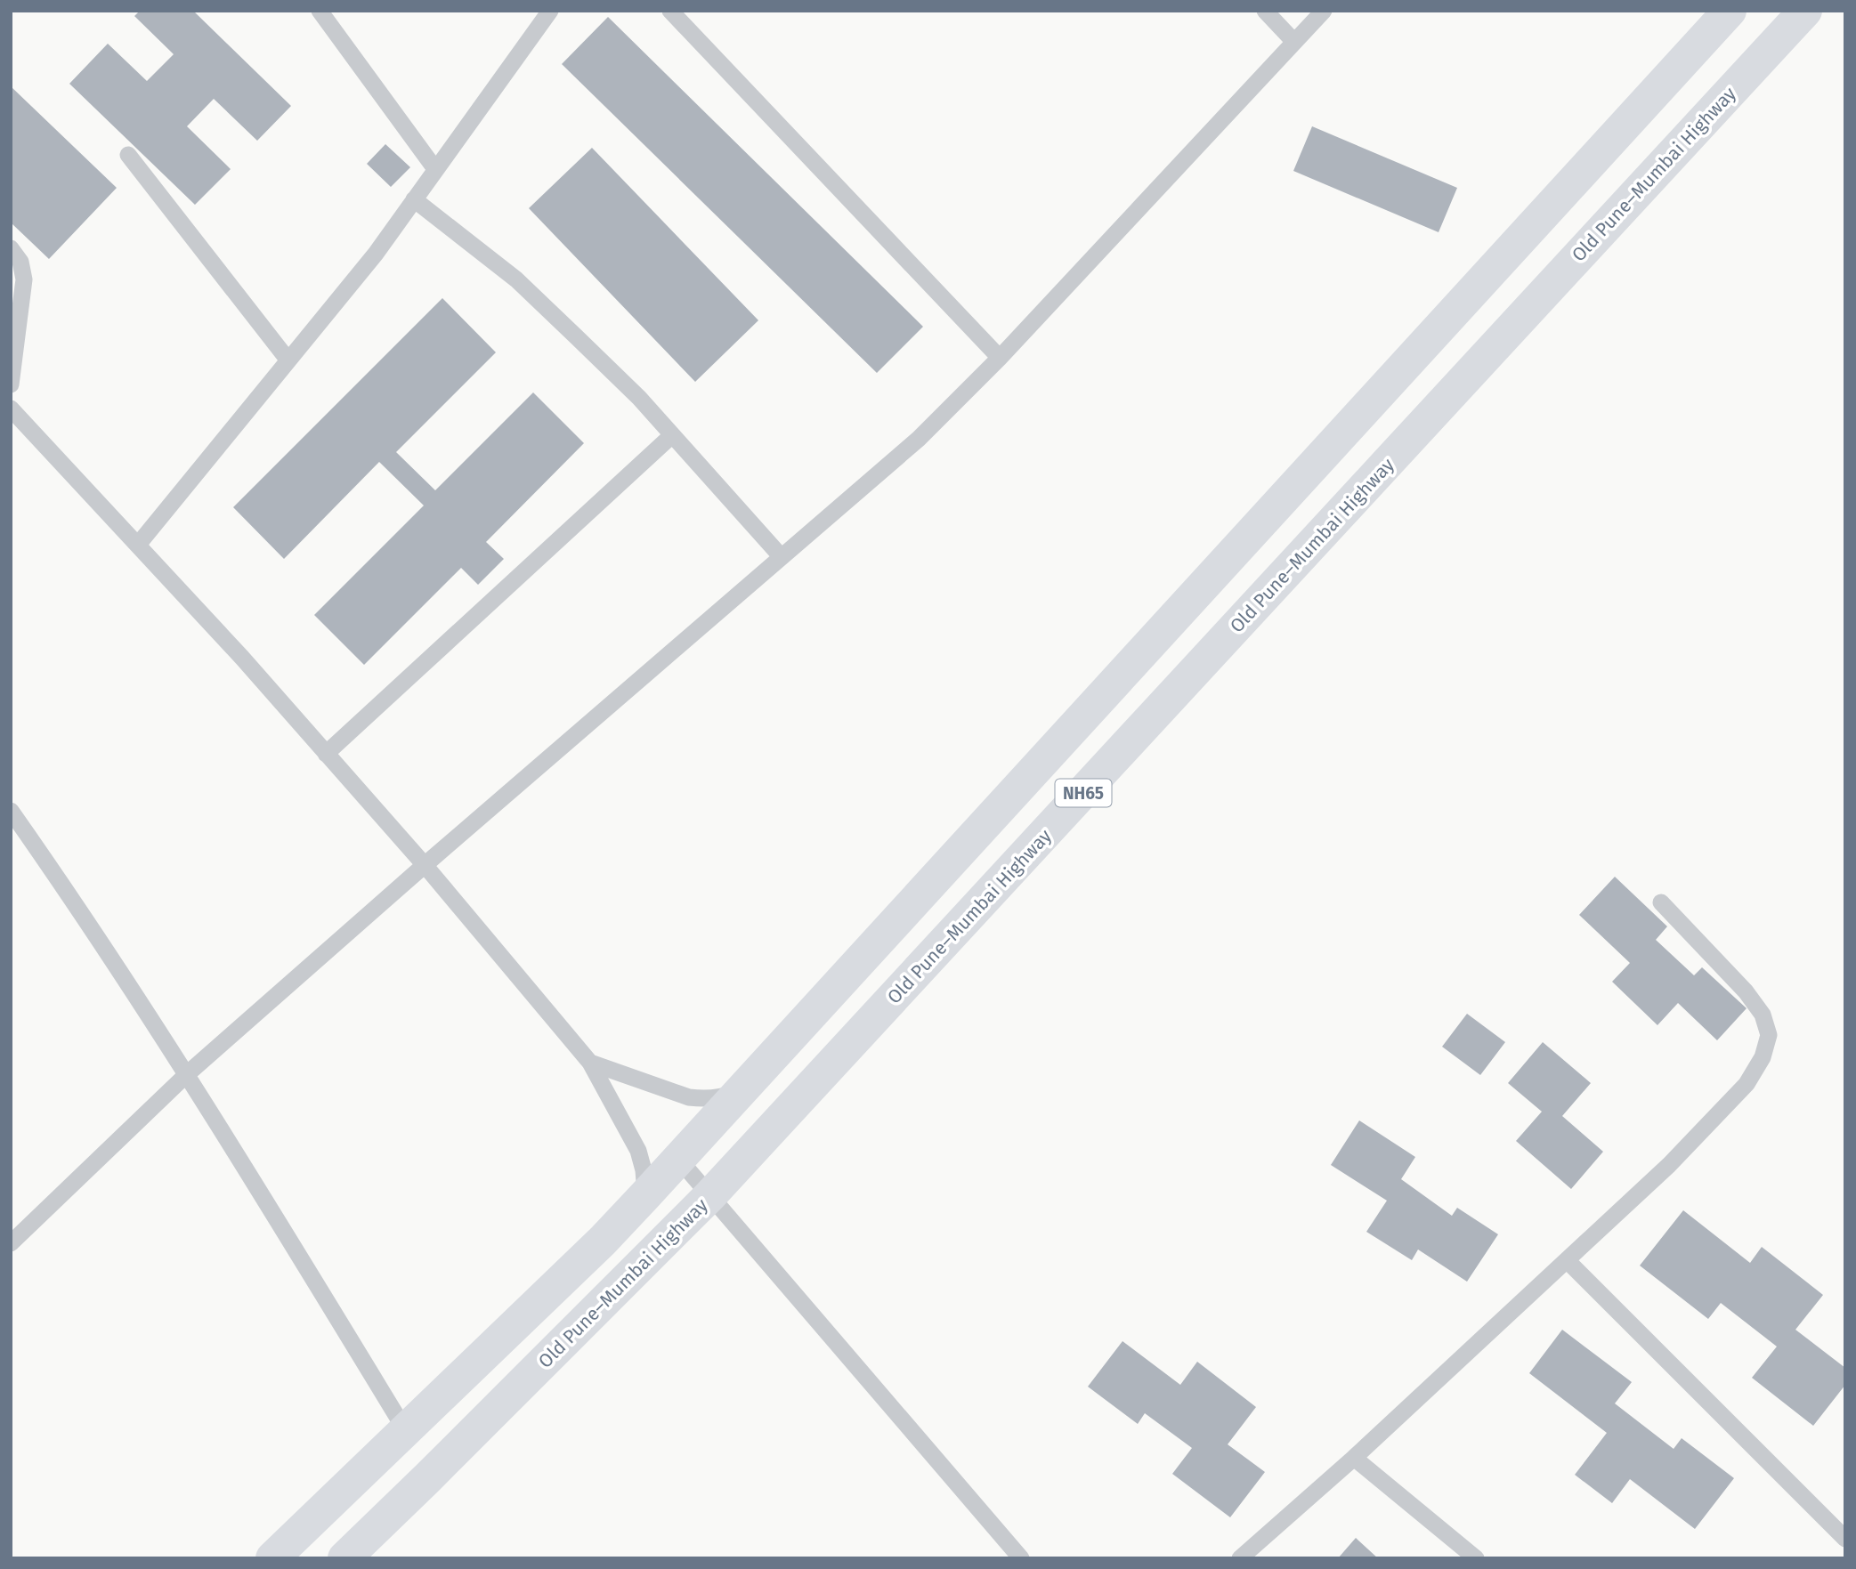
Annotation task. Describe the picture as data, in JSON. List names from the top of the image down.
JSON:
{
  "streets": {
    "highway": ["Old Pune–Mumbai Highway", "NH65"]
  }
}
